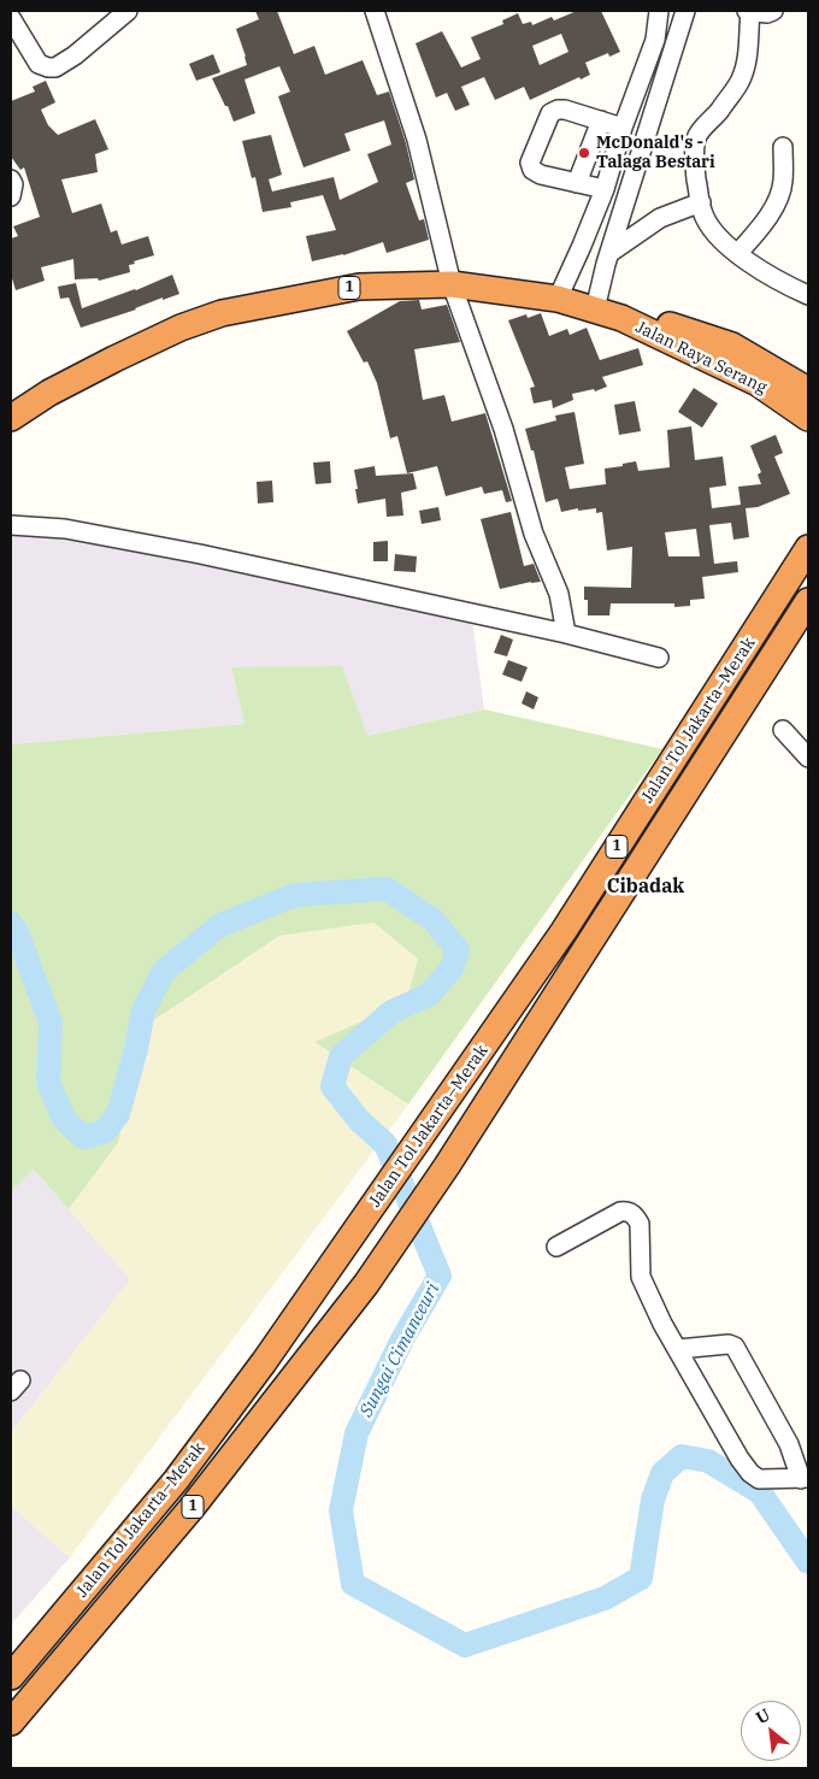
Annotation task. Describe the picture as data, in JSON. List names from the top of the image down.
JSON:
{
  "streets": {
    "highway": ["1", "Jalan Raya Serang", "Jalan Tol Jakarta–Merak"]
  },
  "districts": ["Cibadak"],
  "water": ["Sungai Cimanceuri"],
  "places": ["McDonald's - Talaga Bestari"],
  "north": "top left"
}
